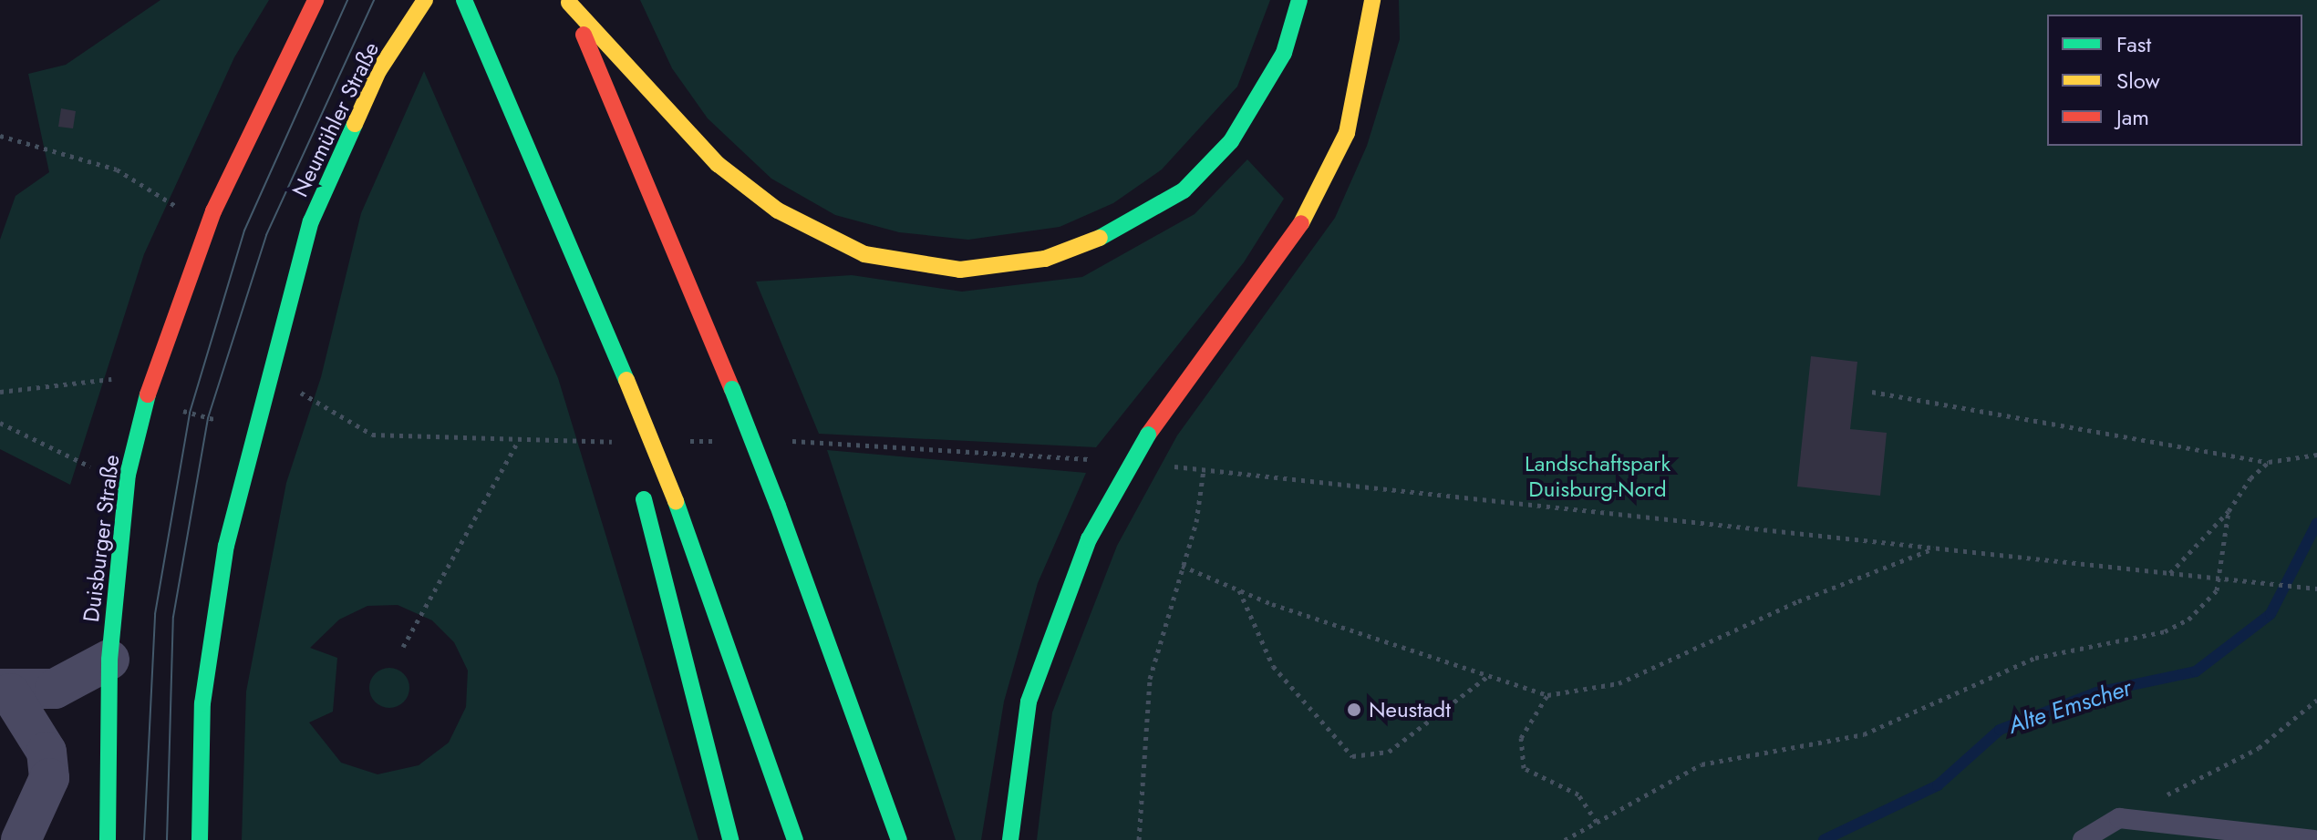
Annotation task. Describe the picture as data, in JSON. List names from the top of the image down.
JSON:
{
  "streets": {
    "main road": ["Neumühler Straße", "Duisburger Straße"]
  },
  "water": ["Alte Emscher"],
  "parks": ["Landschaftspark Duisburg-Nord"],
  "places": ["Neustadt"],
  "legend": ["Fast", "Slow", "Jam"]
}
